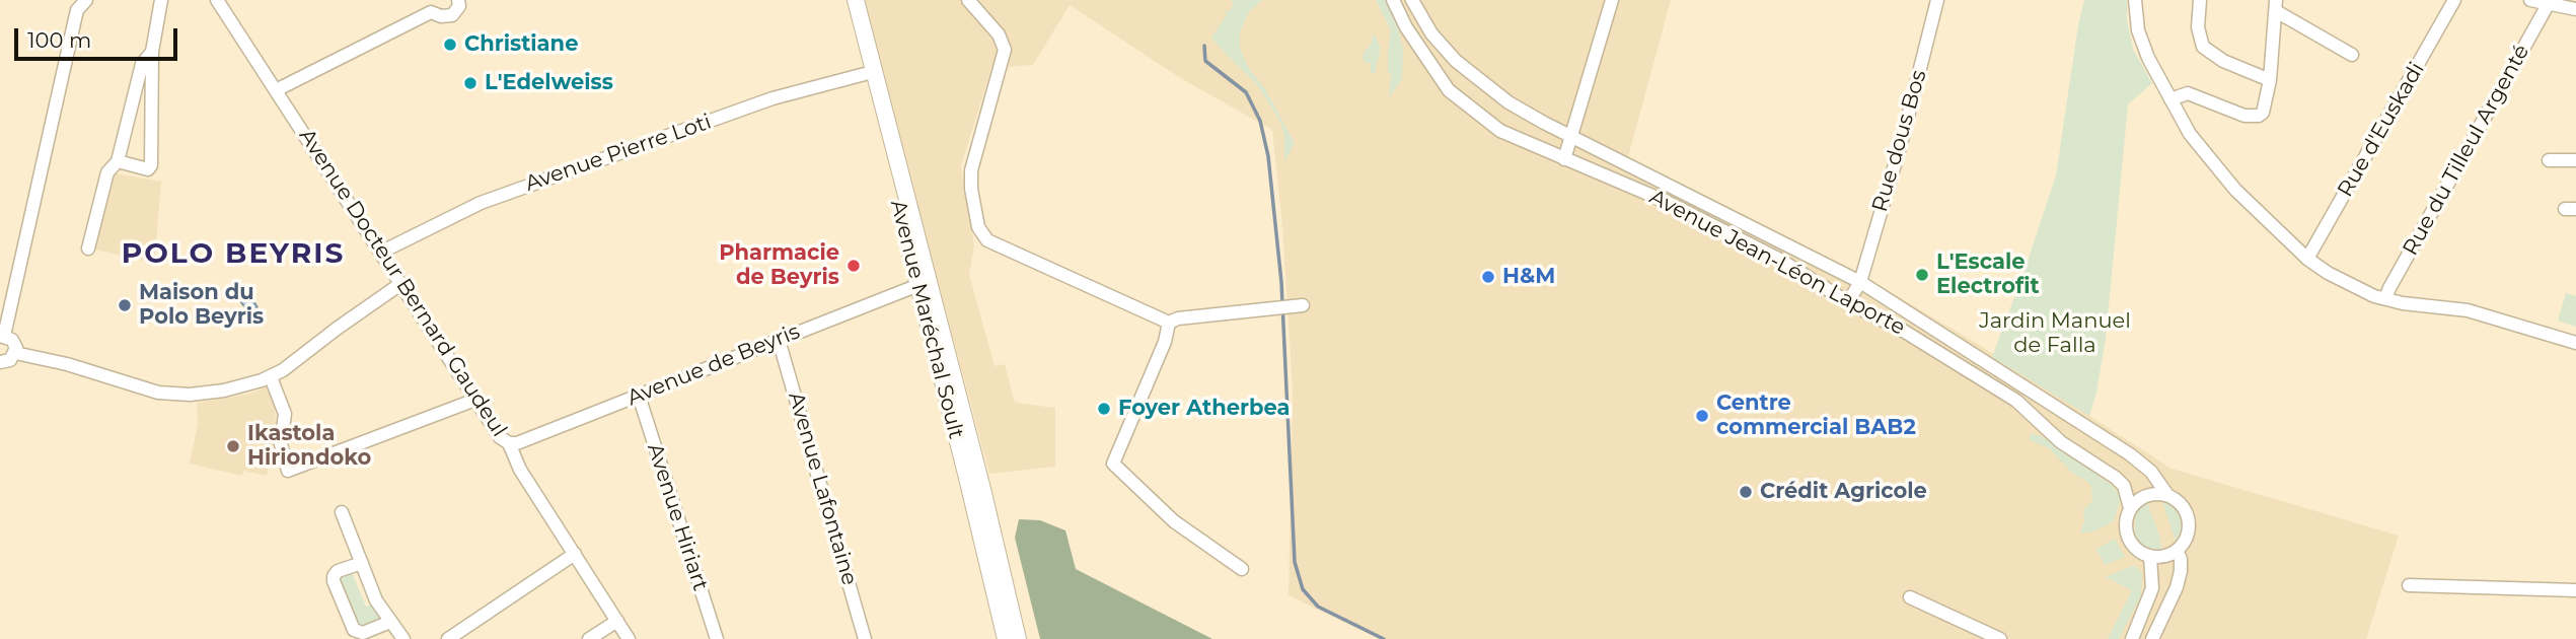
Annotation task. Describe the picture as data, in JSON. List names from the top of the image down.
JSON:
{
  "streets": {
    "main road": ["Avenue Maréchal Soult"],
    "street": [
      "Rue d'Euskadi",
      "Rue dous Bos",
      "Rue du Tilleul Argenté",
      "Avenue Pierre Loti",
      "Avenue Jean-Léon Laporte",
      "Avenue Docteur Bernard Gaudeul",
      "Avenue de Beyris",
      "Avenue Lafontaine",
      "Avenue Hiriart"
    ]
  },
  "crossings": [
    ["Rue dous Bos", "Avenue Jean-Léon Laporte"],
    ["Avenue Pierre Loti", "Avenue Docteur Bernard Gaudeul"],
    ["Avenue Pierre Loti", "Avenue Maréchal Soult"],
    ["Avenue Docteur Bernard Gaudeul", "Avenue de Beyris"],
    ["Avenue Maréchal Soult", "Avenue de Beyris"],
    ["Avenue de Beyris", "Avenue Lafontaine"],
    ["Avenue de Beyris", "Avenue Hiriart"]
  ],
  "districts": ["POLO BEYRIS"],
  "parks": ["Jardin Manuel de Falla"],
  "places": [
    "Christiane",
    "L'Edelweiss",
    "Pharmacie de Beyris",
    "L'Escale Electrofit",
    "H&M",
    "Maison du Polo Beyris",
    "Foyer Atherbea",
    "Centre commercial BAB2",
    "Ikastola Hiriondoko",
    "Crédit Agricole"
  ],
  "scale_bar": "100 m"
}
